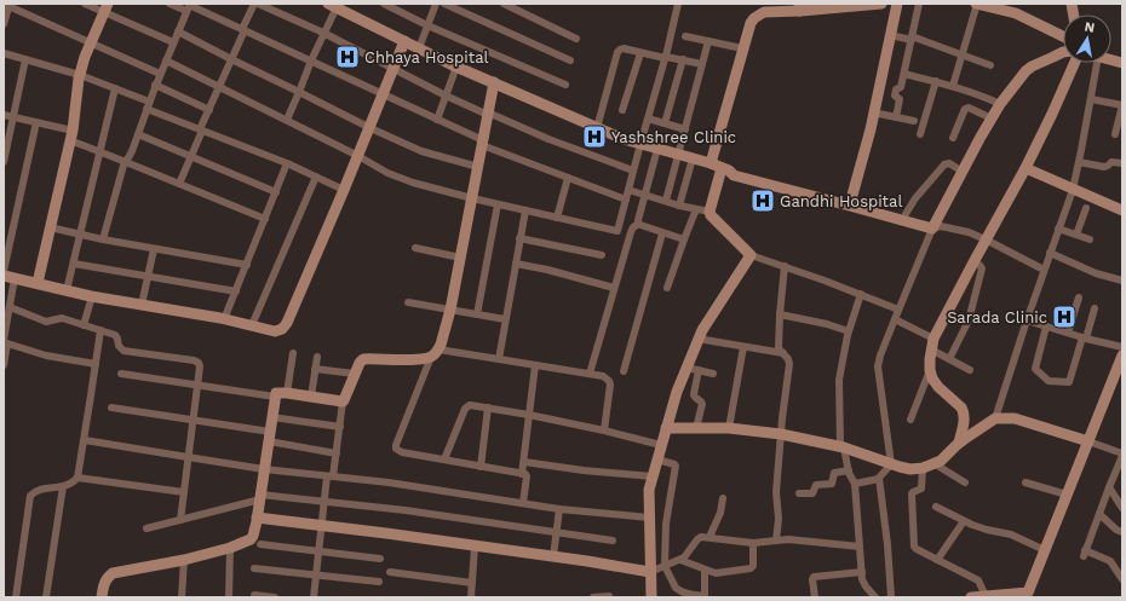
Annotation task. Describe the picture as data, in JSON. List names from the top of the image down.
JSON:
{
  "places": {
    "hospital": [
      "Chhaya Hospital",
      "Yashshree Clinic",
      "Gandhi Hospital",
      "Sarada Clinic"
    ]
  },
  "north": "top"
}
